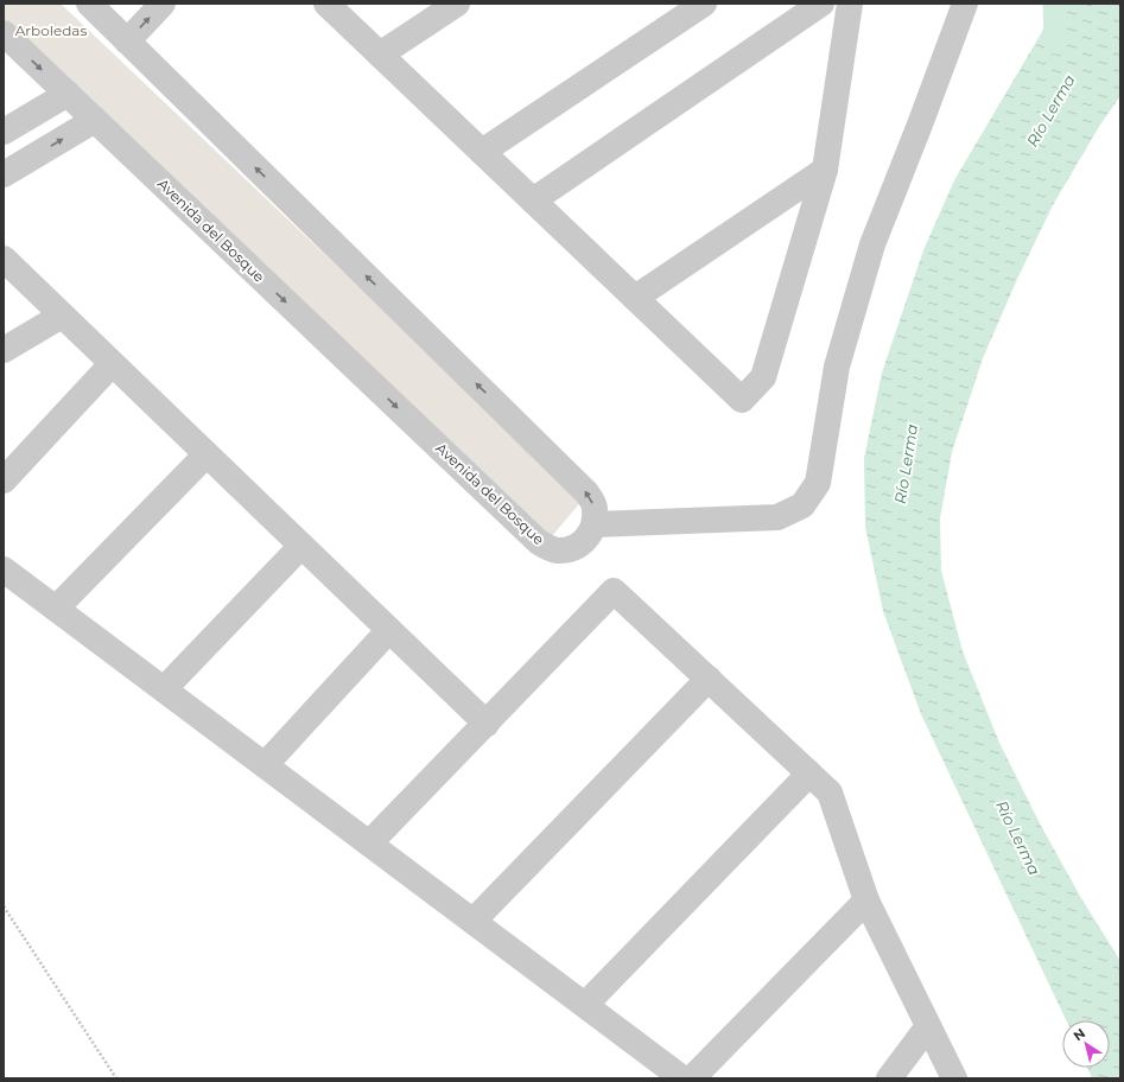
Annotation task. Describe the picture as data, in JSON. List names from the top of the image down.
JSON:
{
  "streets": {
    "street": ["Avenida del Bosque"]
  },
  "water": ["Río Lerma"],
  "parks": ["Arboledas"],
  "north": "top left"
}
